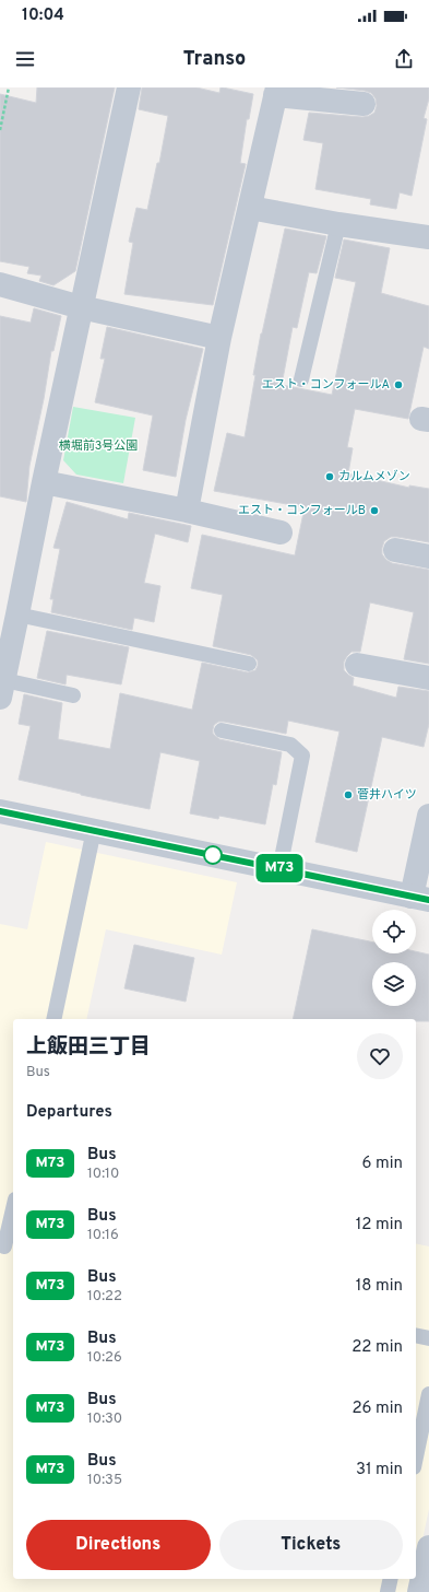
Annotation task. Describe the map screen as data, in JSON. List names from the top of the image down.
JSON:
{
  "parks": ["横堀前3号公園"],
  "places": [
    "エスト・コンフォールA",
    "カルムメゾン",
    "エスト・コンフォールB",
    "菅井ハイツ"
  ],
  "lines": ["bus line M73"],
  "page": {
    "status": "10:04",
    "header": "Transo",
    "on_map": "M73",
    "heading": [
      ["上飯田三丁目", "Bus"],
      "Departures"
    ],
    "list": [
      {
        "mark": "M73",
        "name": "Bus",
        "note": "10:10",
        "value": "6 min"
      },
      {
        "mark": "M73",
        "name": "Bus",
        "note": "10:16",
        "value": "12 min"
      },
      {
        "mark": "M73",
        "name": "Bus",
        "note": "10:22",
        "value": "18 min"
      },
      {
        "mark": "M73",
        "name": "Bus",
        "note": "10:26",
        "value": "22 min"
      },
      {
        "mark": "M73",
        "name": "Bus",
        "note": "10:30",
        "value": "26 min"
      },
      {
        "mark": "M73",
        "name": "Bus",
        "note": "10:35",
        "value": "31 min"
      }
    ],
    "buttons": ["Directions", "Tickets"]
  }
}
